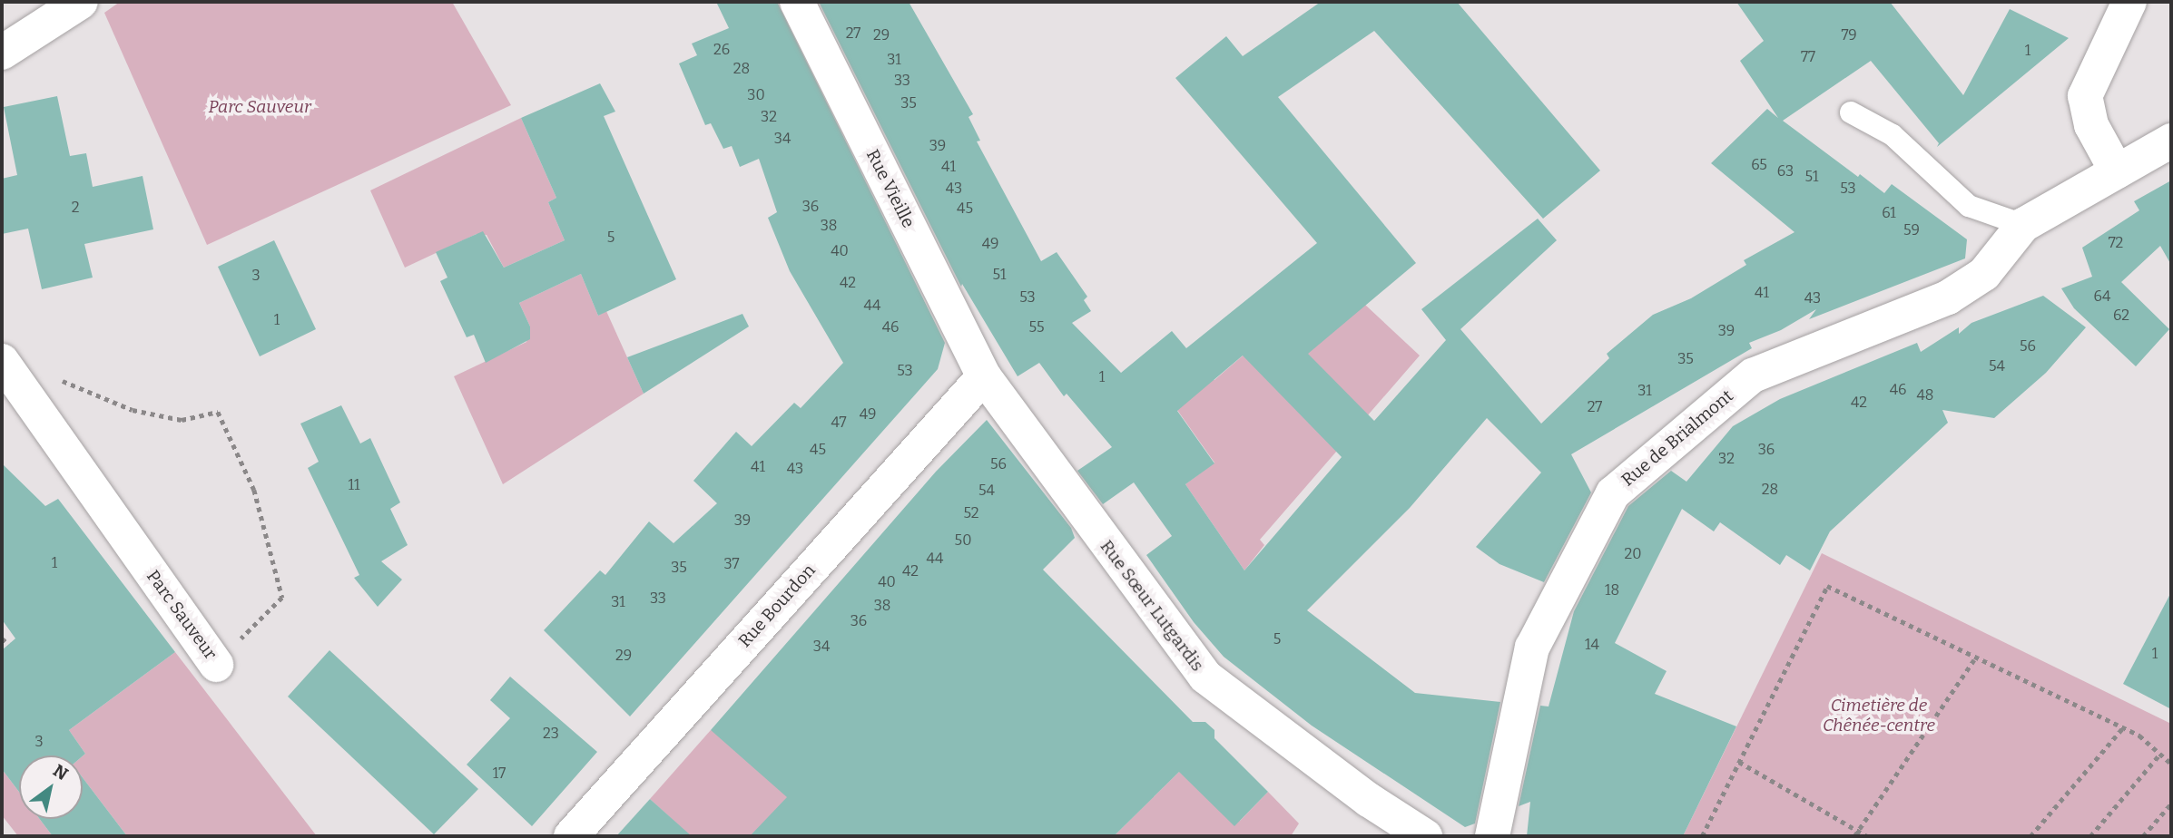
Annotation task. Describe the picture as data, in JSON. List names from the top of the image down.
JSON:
{
  "streets": {
    "street": [
      "Rue Vieille",
      "Rue de Brialmont",
      "Rue Bourdon",
      "Rue Sœur Lutgardis",
      "Parc Sauveur"
    ]
  },
  "crossings": [
    ["Rue Vieille", "Rue Bourdon"],
    ["Rue Vieille", "Rue Sœur Lutgardis"],
    ["Rue Bourdon", "Rue Sœur Lutgardis"]
  ],
  "parks": ["Parc Sauveur", "Cimetière de Chênée-centre"],
  "house_numbers": [
    "27",
    "29",
    "79",
    "26",
    "1",
    "77",
    "31",
    "28",
    "33",
    "30",
    "35",
    "32",
    "34",
    "39",
    "65",
    "41",
    "63",
    "51",
    "43",
    "53",
    "36",
    "2",
    "45",
    "61",
    "38",
    "59",
    "5",
    "72",
    "49",
    "40",
    "51",
    "3",
    "42",
    "41",
    "64",
    "53",
    "43",
    "44",
    "62",
    "1",
    "46",
    "55",
    "39",
    "56",
    "35",
    "54",
    "53",
    "1",
    "46",
    "31",
    "48",
    "42",
    "27",
    "49",
    "47",
    "45",
    "36",
    "32",
    "56",
    "41",
    "43",
    "11",
    "28",
    "54",
    "52",
    "39",
    "50",
    "20",
    "44",
    "1",
    "37",
    "35",
    "42",
    "40",
    "18",
    "33",
    "31",
    "38",
    "36",
    "5",
    "14",
    "34",
    "1",
    "29",
    "23",
    "3",
    "17"
  ],
  "north": "top right"
}
